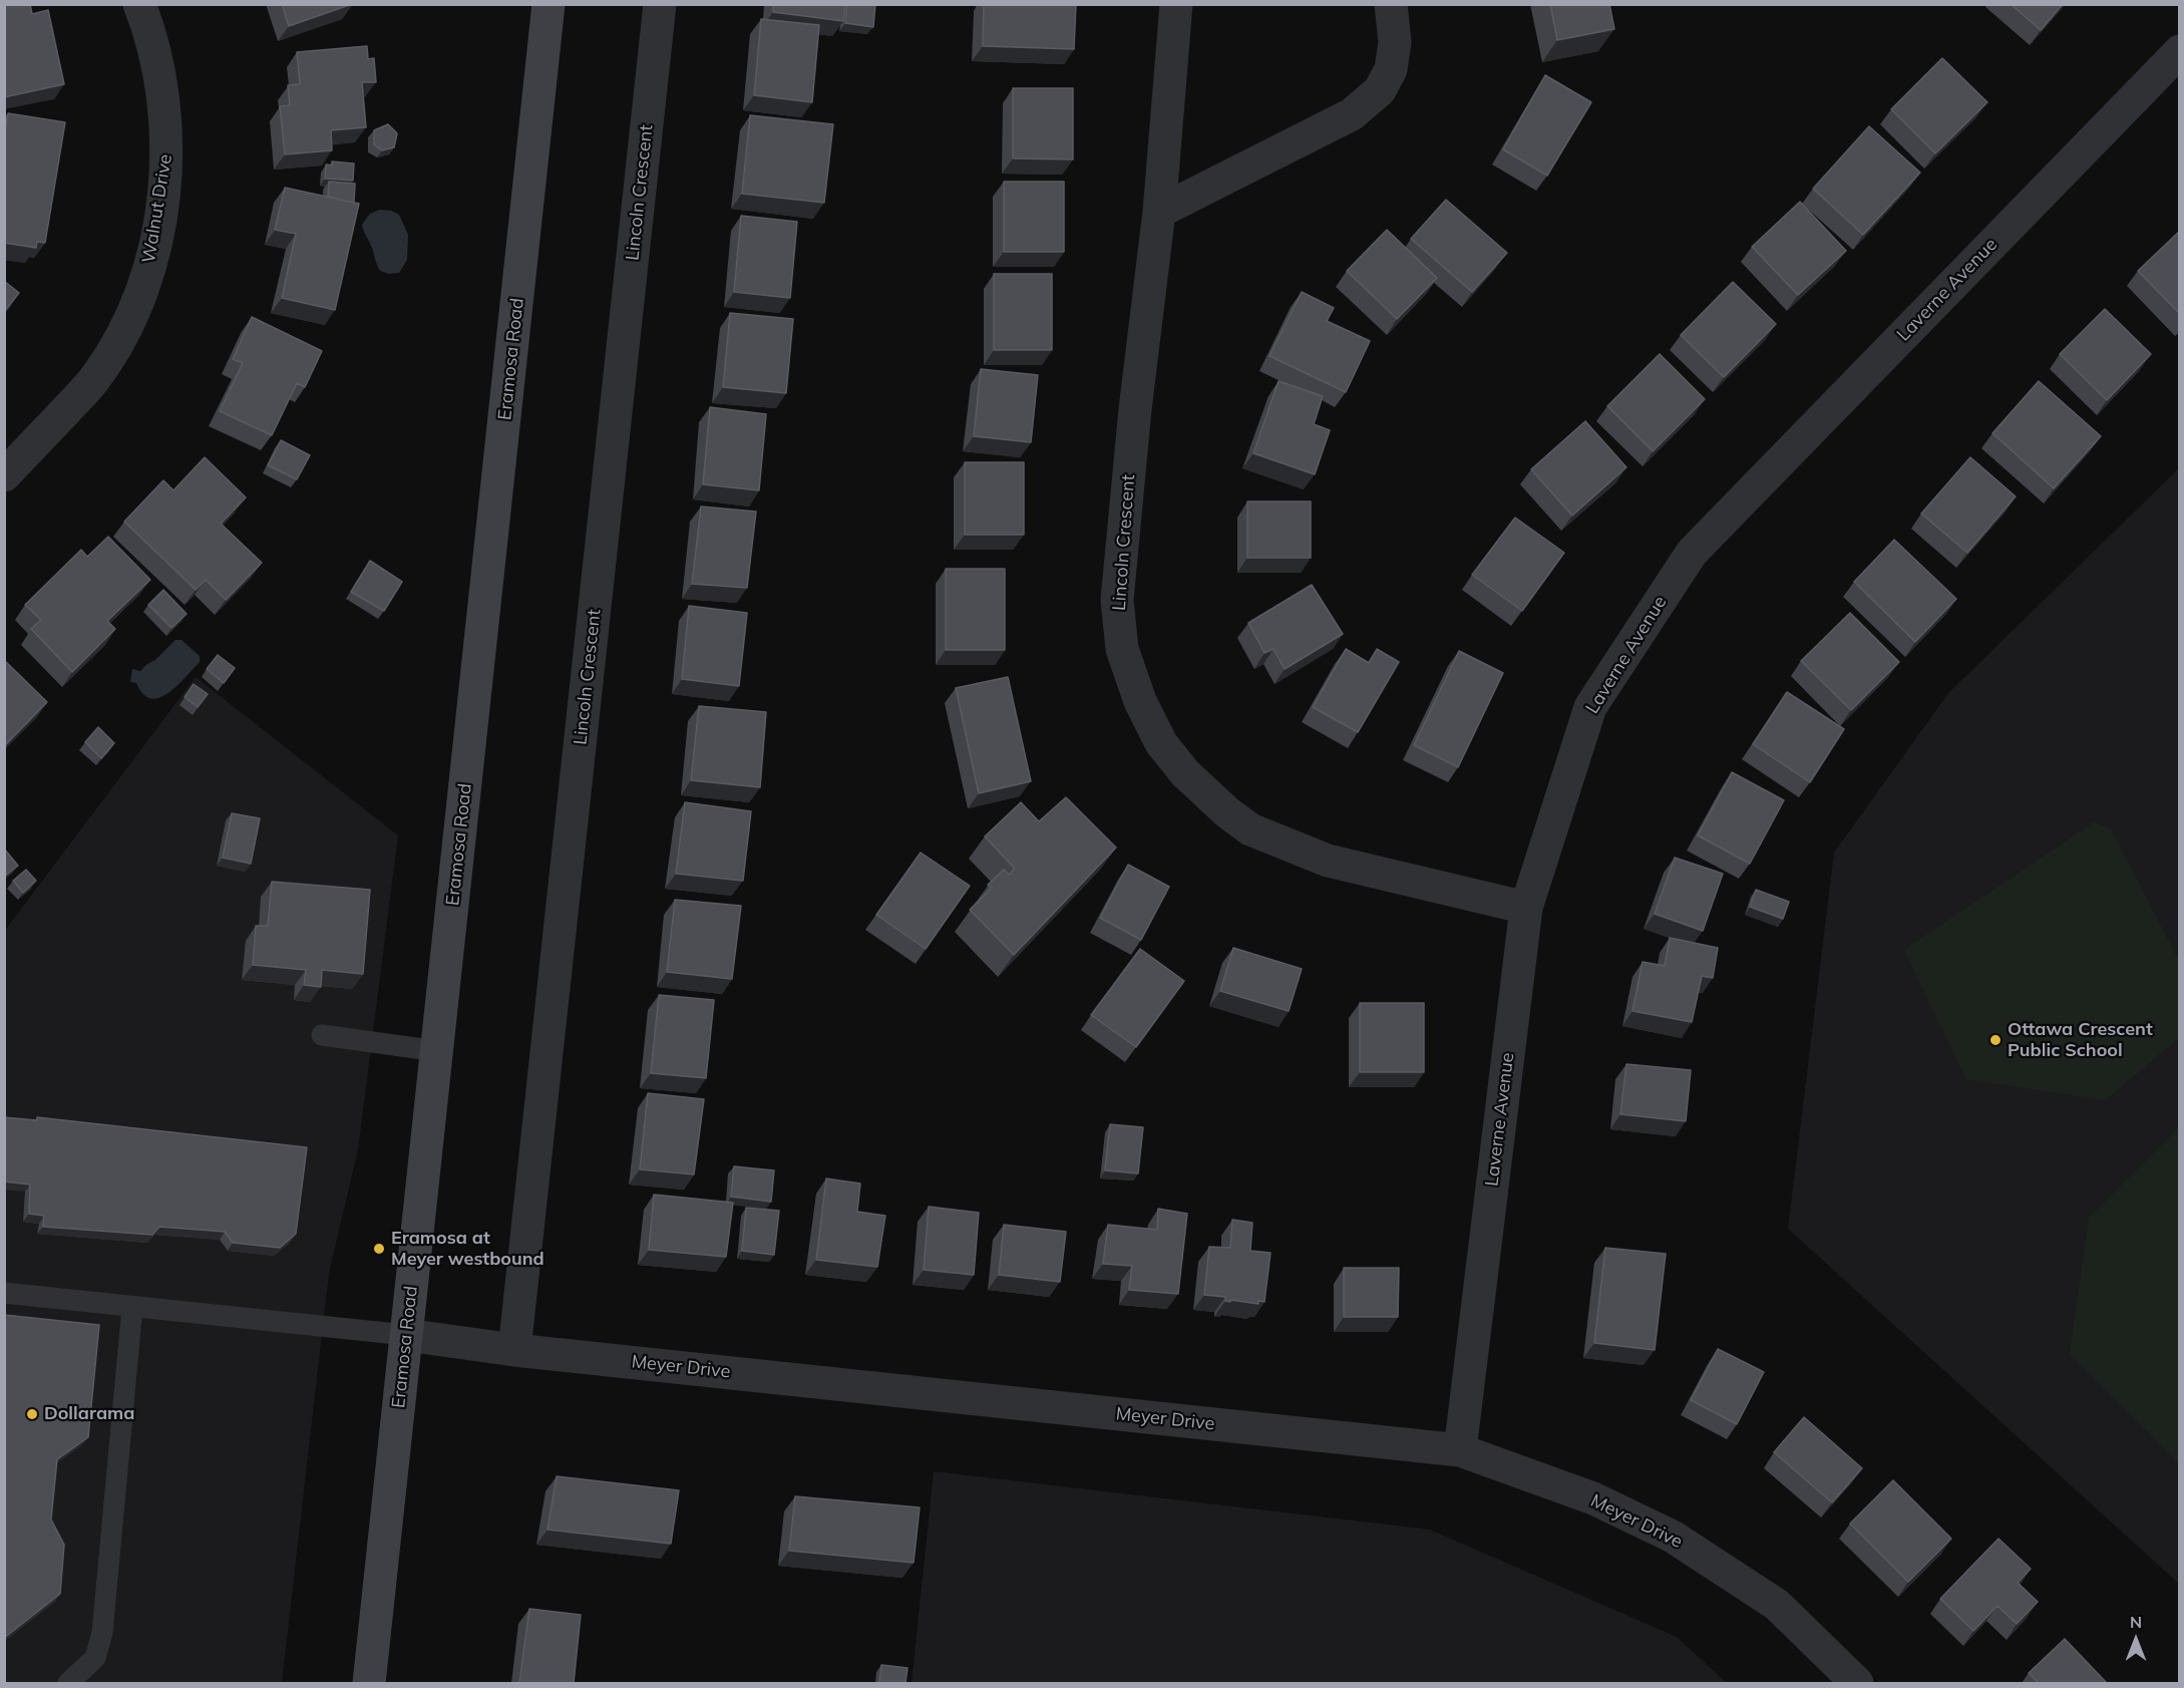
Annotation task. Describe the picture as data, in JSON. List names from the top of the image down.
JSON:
{
  "streets": {
    "main road": ["Eramosa Road"],
    "street": [
      "Lincoln Crescent",
      "Walnut Drive",
      "Laverne Avenue",
      "Meyer Drive"
    ]
  },
  "crossings": [
    ["Lincoln Crescent", "Laverne Avenue"],
    ["Lincoln Crescent", "Meyer Drive"],
    ["Laverne Avenue", "Meyer Drive"],
    ["Eramosa Road", "Meyer Drive"]
  ],
  "places": ["Ottawa Crescent Public School", "Eramosa at Meyer westbound", "Dollarama"],
  "north": "top"
}
